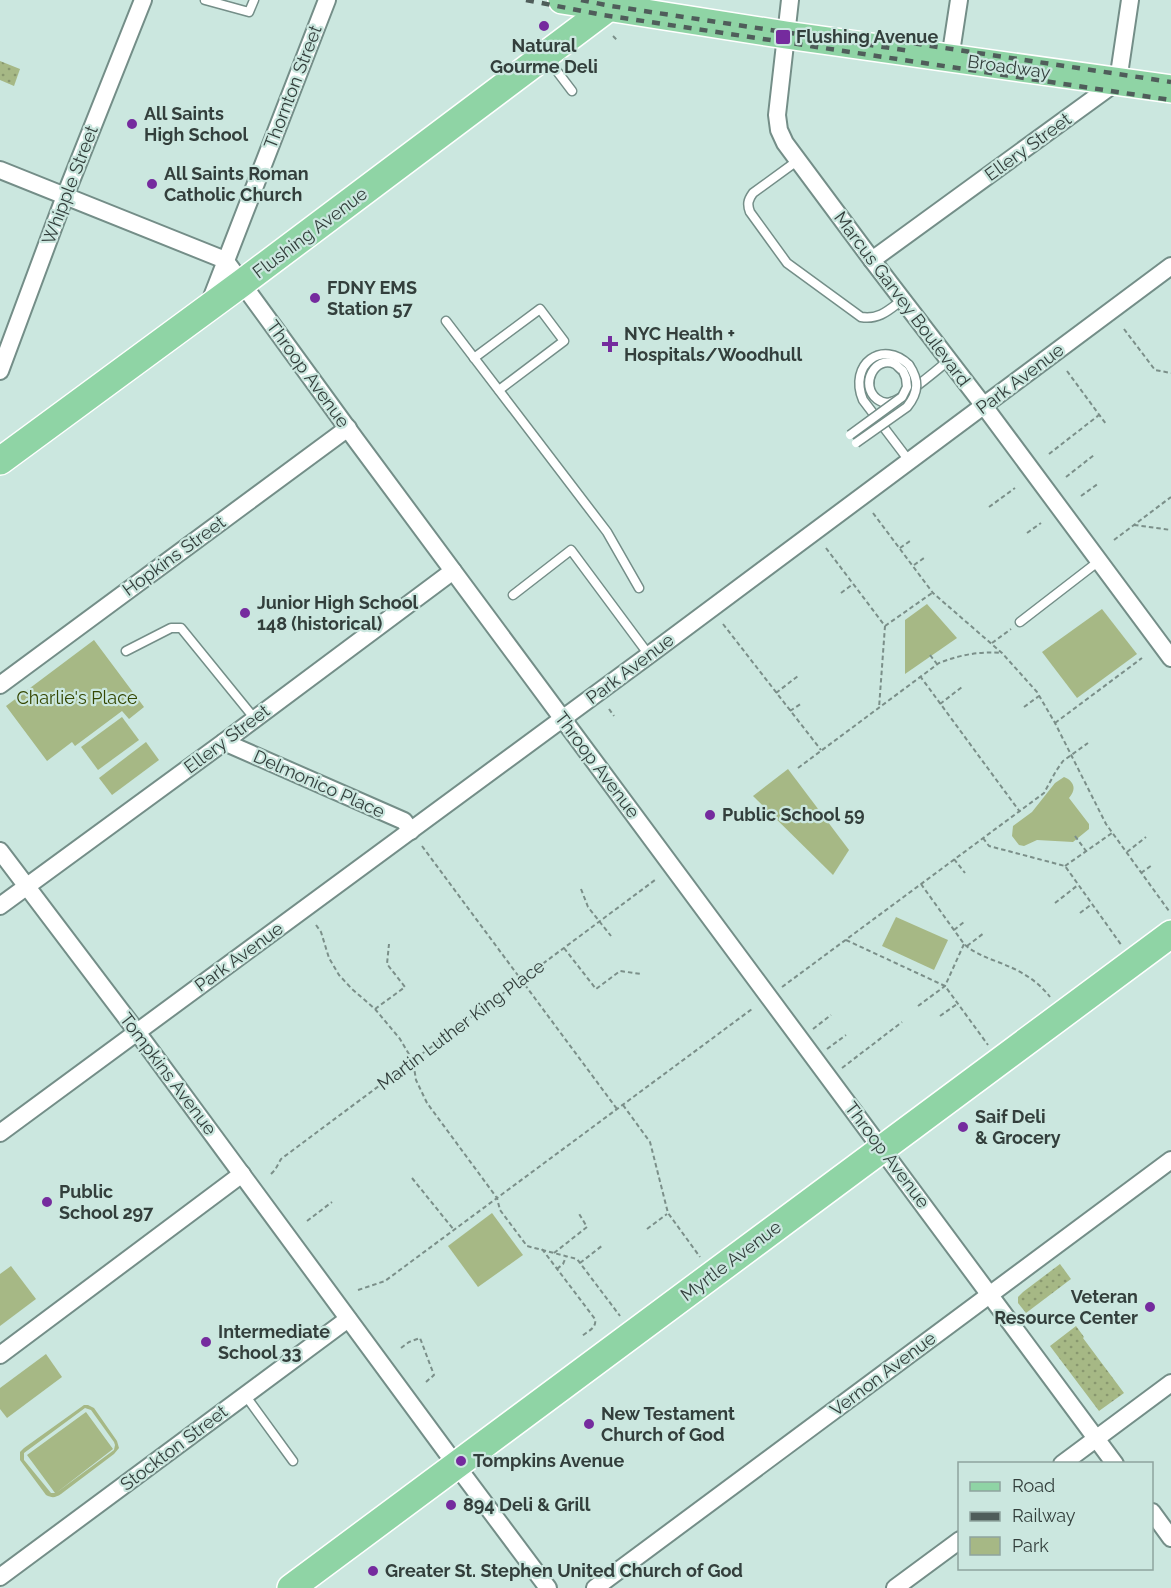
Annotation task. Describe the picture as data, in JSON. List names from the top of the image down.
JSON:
{
  "streets": {
    "main road": ["Broadway", "Flushing Avenue", "Myrtle Avenue"],
    "street": [
      "Thornton Street",
      "Ellery Street",
      "Whipple Street",
      "Marcus Garvey Boulevard",
      "Throop Avenue",
      "Park Avenue",
      "Hopkins Street",
      "Delmonico Place",
      "Tompkins Avenue",
      "Vernon Avenue",
      "Stockton Street"
    ],
    "path": ["Martin Luther King Place"]
  },
  "crossings": [
    ["Broadway", "Ellery Street"],
    ["Broadway", "Flushing Avenue"],
    ["Broadway", "Marcus Garvey Boulevard"],
    ["Thornton Street", "Flushing Avenue"],
    ["Thornton Street", "Throop Avenue"],
    ["Ellery Street", "Marcus Garvey Boulevard"],
    ["Ellery Street", "Throop Avenue"],
    ["Ellery Street", "Delmonico Place"],
    ["Ellery Street", "Tompkins Avenue"],
    ["Flushing Avenue", "Throop Avenue"],
    ["Marcus Garvey Boulevard", "Park Avenue"],
    ["Throop Avenue", "Park Avenue"],
    ["Throop Avenue", "Hopkins Street"],
    ["Throop Avenue", "Myrtle Avenue"],
    ["Throop Avenue", "Vernon Avenue"],
    ["Park Avenue", "Delmonico Place"],
    ["Park Avenue", "Tompkins Avenue"],
    ["Tompkins Avenue", "Myrtle Avenue"],
    ["Tompkins Avenue", "Stockton Street"]
  ],
  "parks": ["Charlie's Place"],
  "places": {
    "other": [
      "Natural Gourme Deli",
      "All Saints High School",
      "All Saints Roman Catholic Church",
      "FDNY EMS Station 57",
      "Junior High School 148 (historical)",
      "Public School 59",
      "Saif Deli & Grocery",
      "Public School 297",
      "Veteran Resource Center",
      "Intermediate School 33",
      "New Testament Church of God",
      "Tompkins Avenue",
      "894 Deli & Grill",
      "Greater St. Stephen United Church of God"
    ],
    "transit": ["Flushing Avenue"],
    "health": ["NYC Health + Hospitals/Woodhull"]
  },
  "legend": ["Road", "Railway", "Park"]
}
